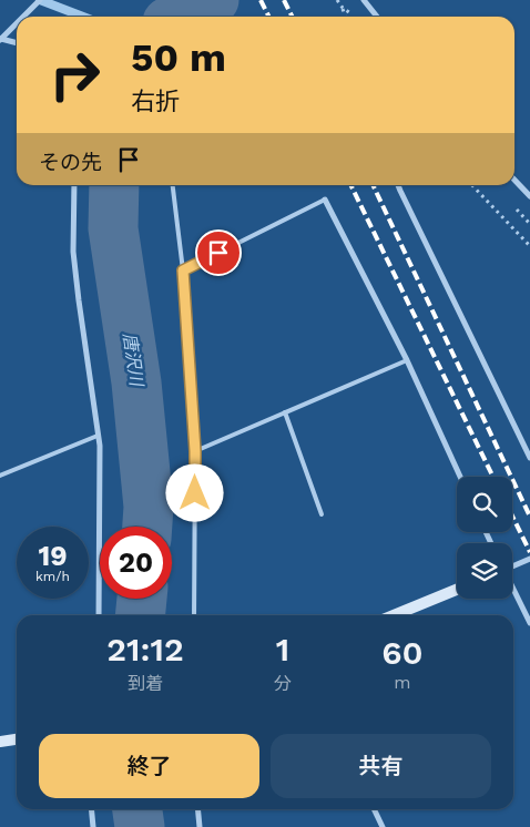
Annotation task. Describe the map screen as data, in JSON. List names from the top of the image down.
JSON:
{
  "water": ["唐沢川"],
  "page": {
    "turn": ["50 m", "右折"],
    "then": "その先",
    "speed": "19 km/h",
    "limit": "20",
    "eta": [
      "21:12",
      "到着",
      "1",
      "分",
      "60",
      "m"
    ],
    "buttons": ["終了", "共有"]
  }
}
